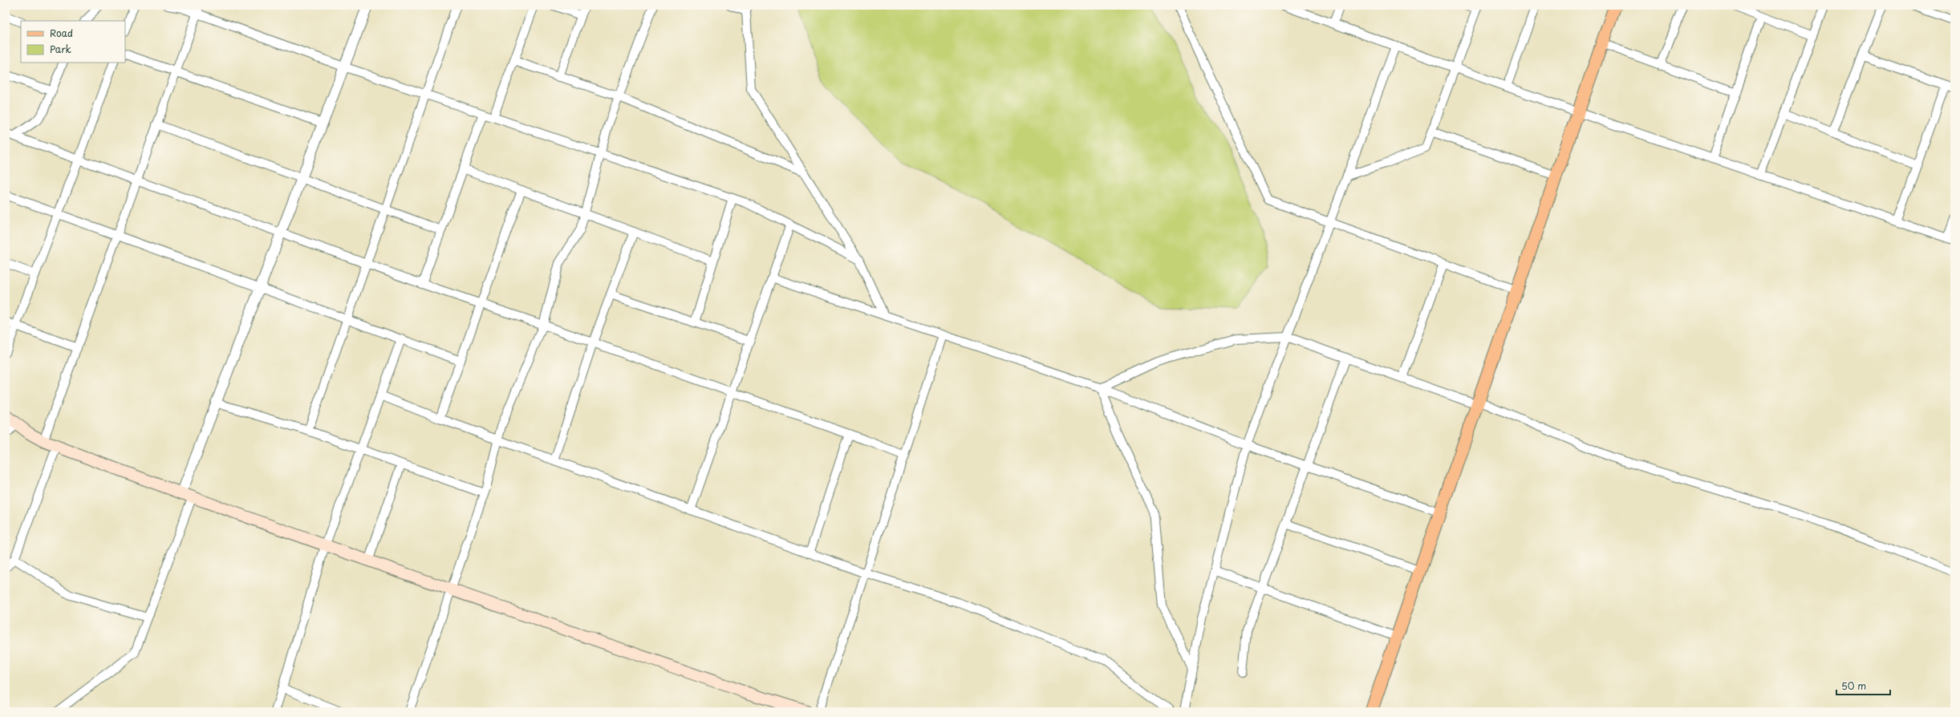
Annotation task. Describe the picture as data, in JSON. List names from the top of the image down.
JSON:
{
  "legend": ["Road", "Park"],
  "scale_bar": "50 m"
}
